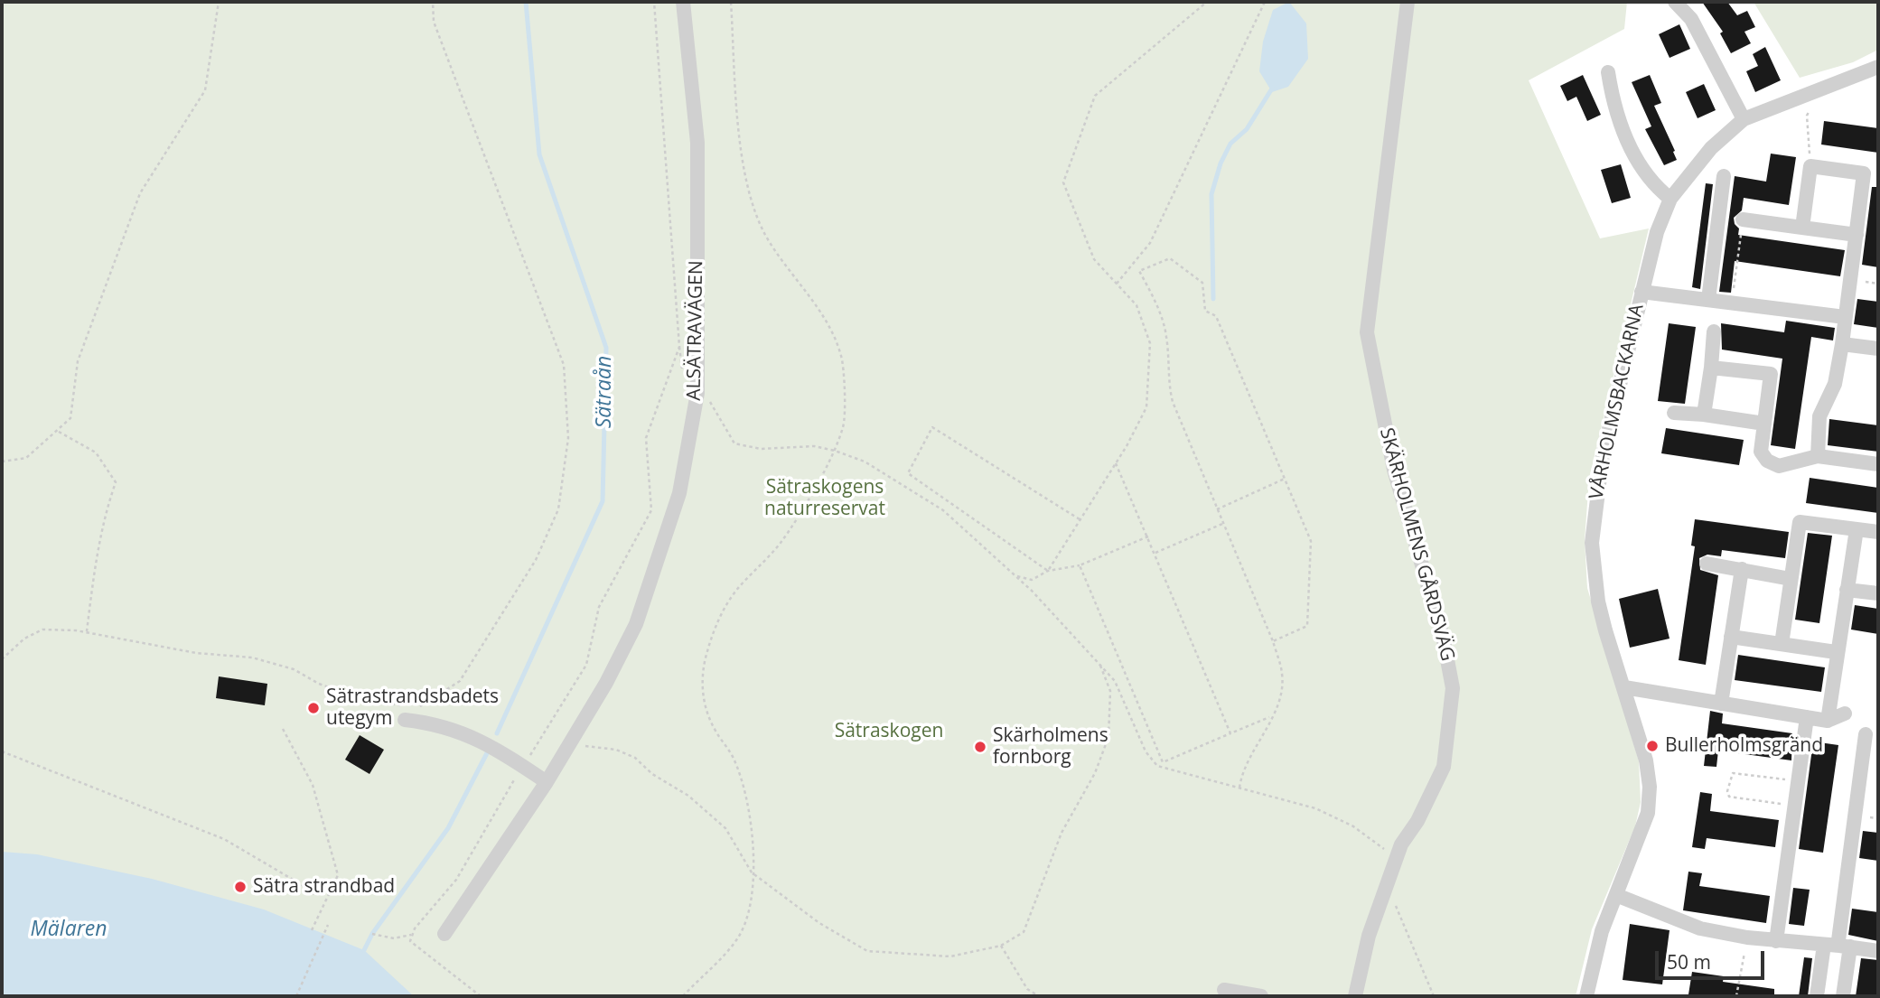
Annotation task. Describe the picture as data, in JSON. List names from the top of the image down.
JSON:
{
  "streets": {
    "street": ["ALSÄTRAVÄGEN", "VÅRHOLMSBACKARNA", "SKÄRHOLMENS GÅRDSVÄG"]
  },
  "water": ["Sätraån", "Mälaren"],
  "parks": ["Sätraskogens naturreservat", "Sätraskogen"],
  "places": [
    "Sätrastrandsbadets utegym",
    "Bullerholmsgränd",
    "Skärholmens fornborg",
    "Sätra strandbad"
  ],
  "scale_bar": "50 m"
}
